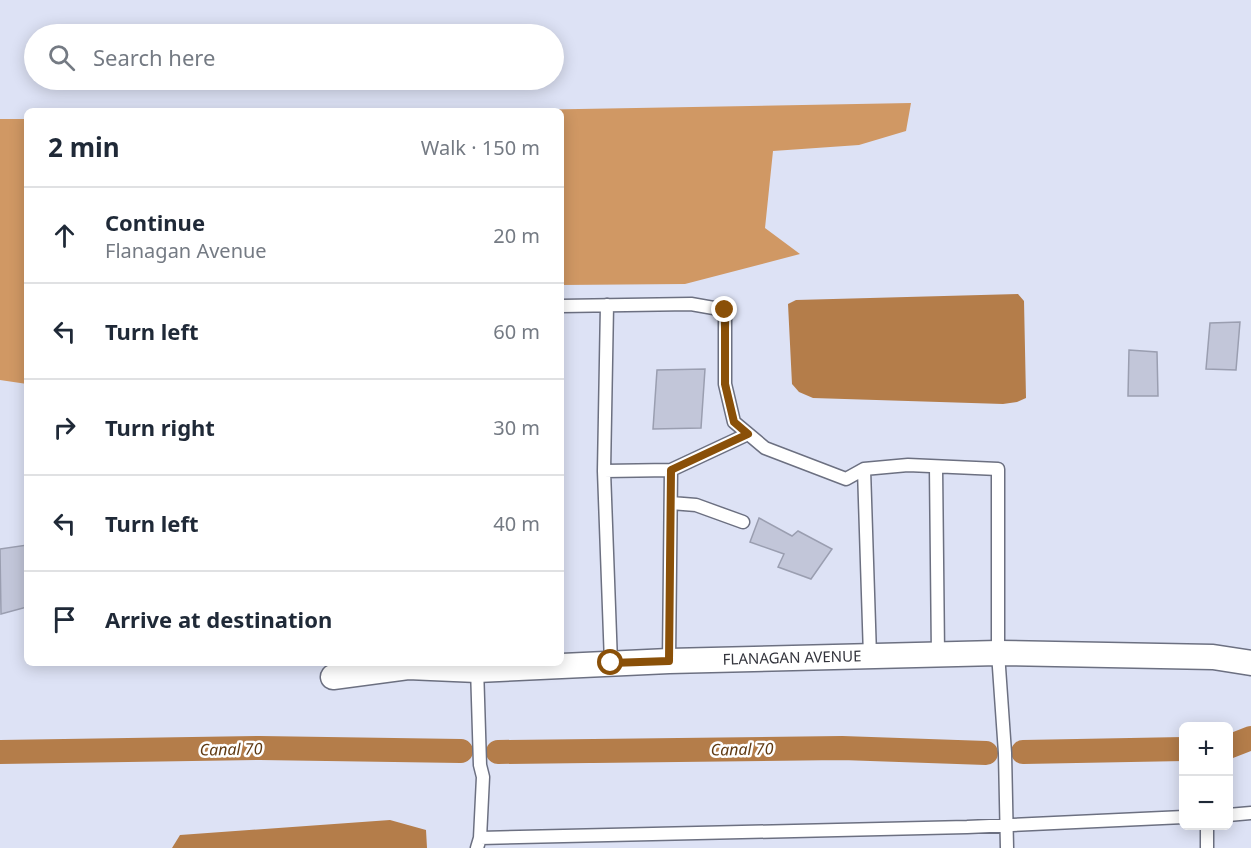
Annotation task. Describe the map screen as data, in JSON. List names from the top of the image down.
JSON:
{
  "streets": {
    "street": ["FLANAGAN AVENUE"]
  },
  "water": ["Canal 70"],
  "page": {
    "search": "Search here",
    "heading": ["2 min", "Walk · 150 m"],
    "list": [
      ["Continue", "Flanagan Avenue", "20 m"],
      ["Turn left", "60 m"],
      ["Turn right", "30 m"],
      ["Turn left", "40 m"],
      "Arrive at destination"
    ],
    "map_buttons": ["+", "−"]
  }
}
